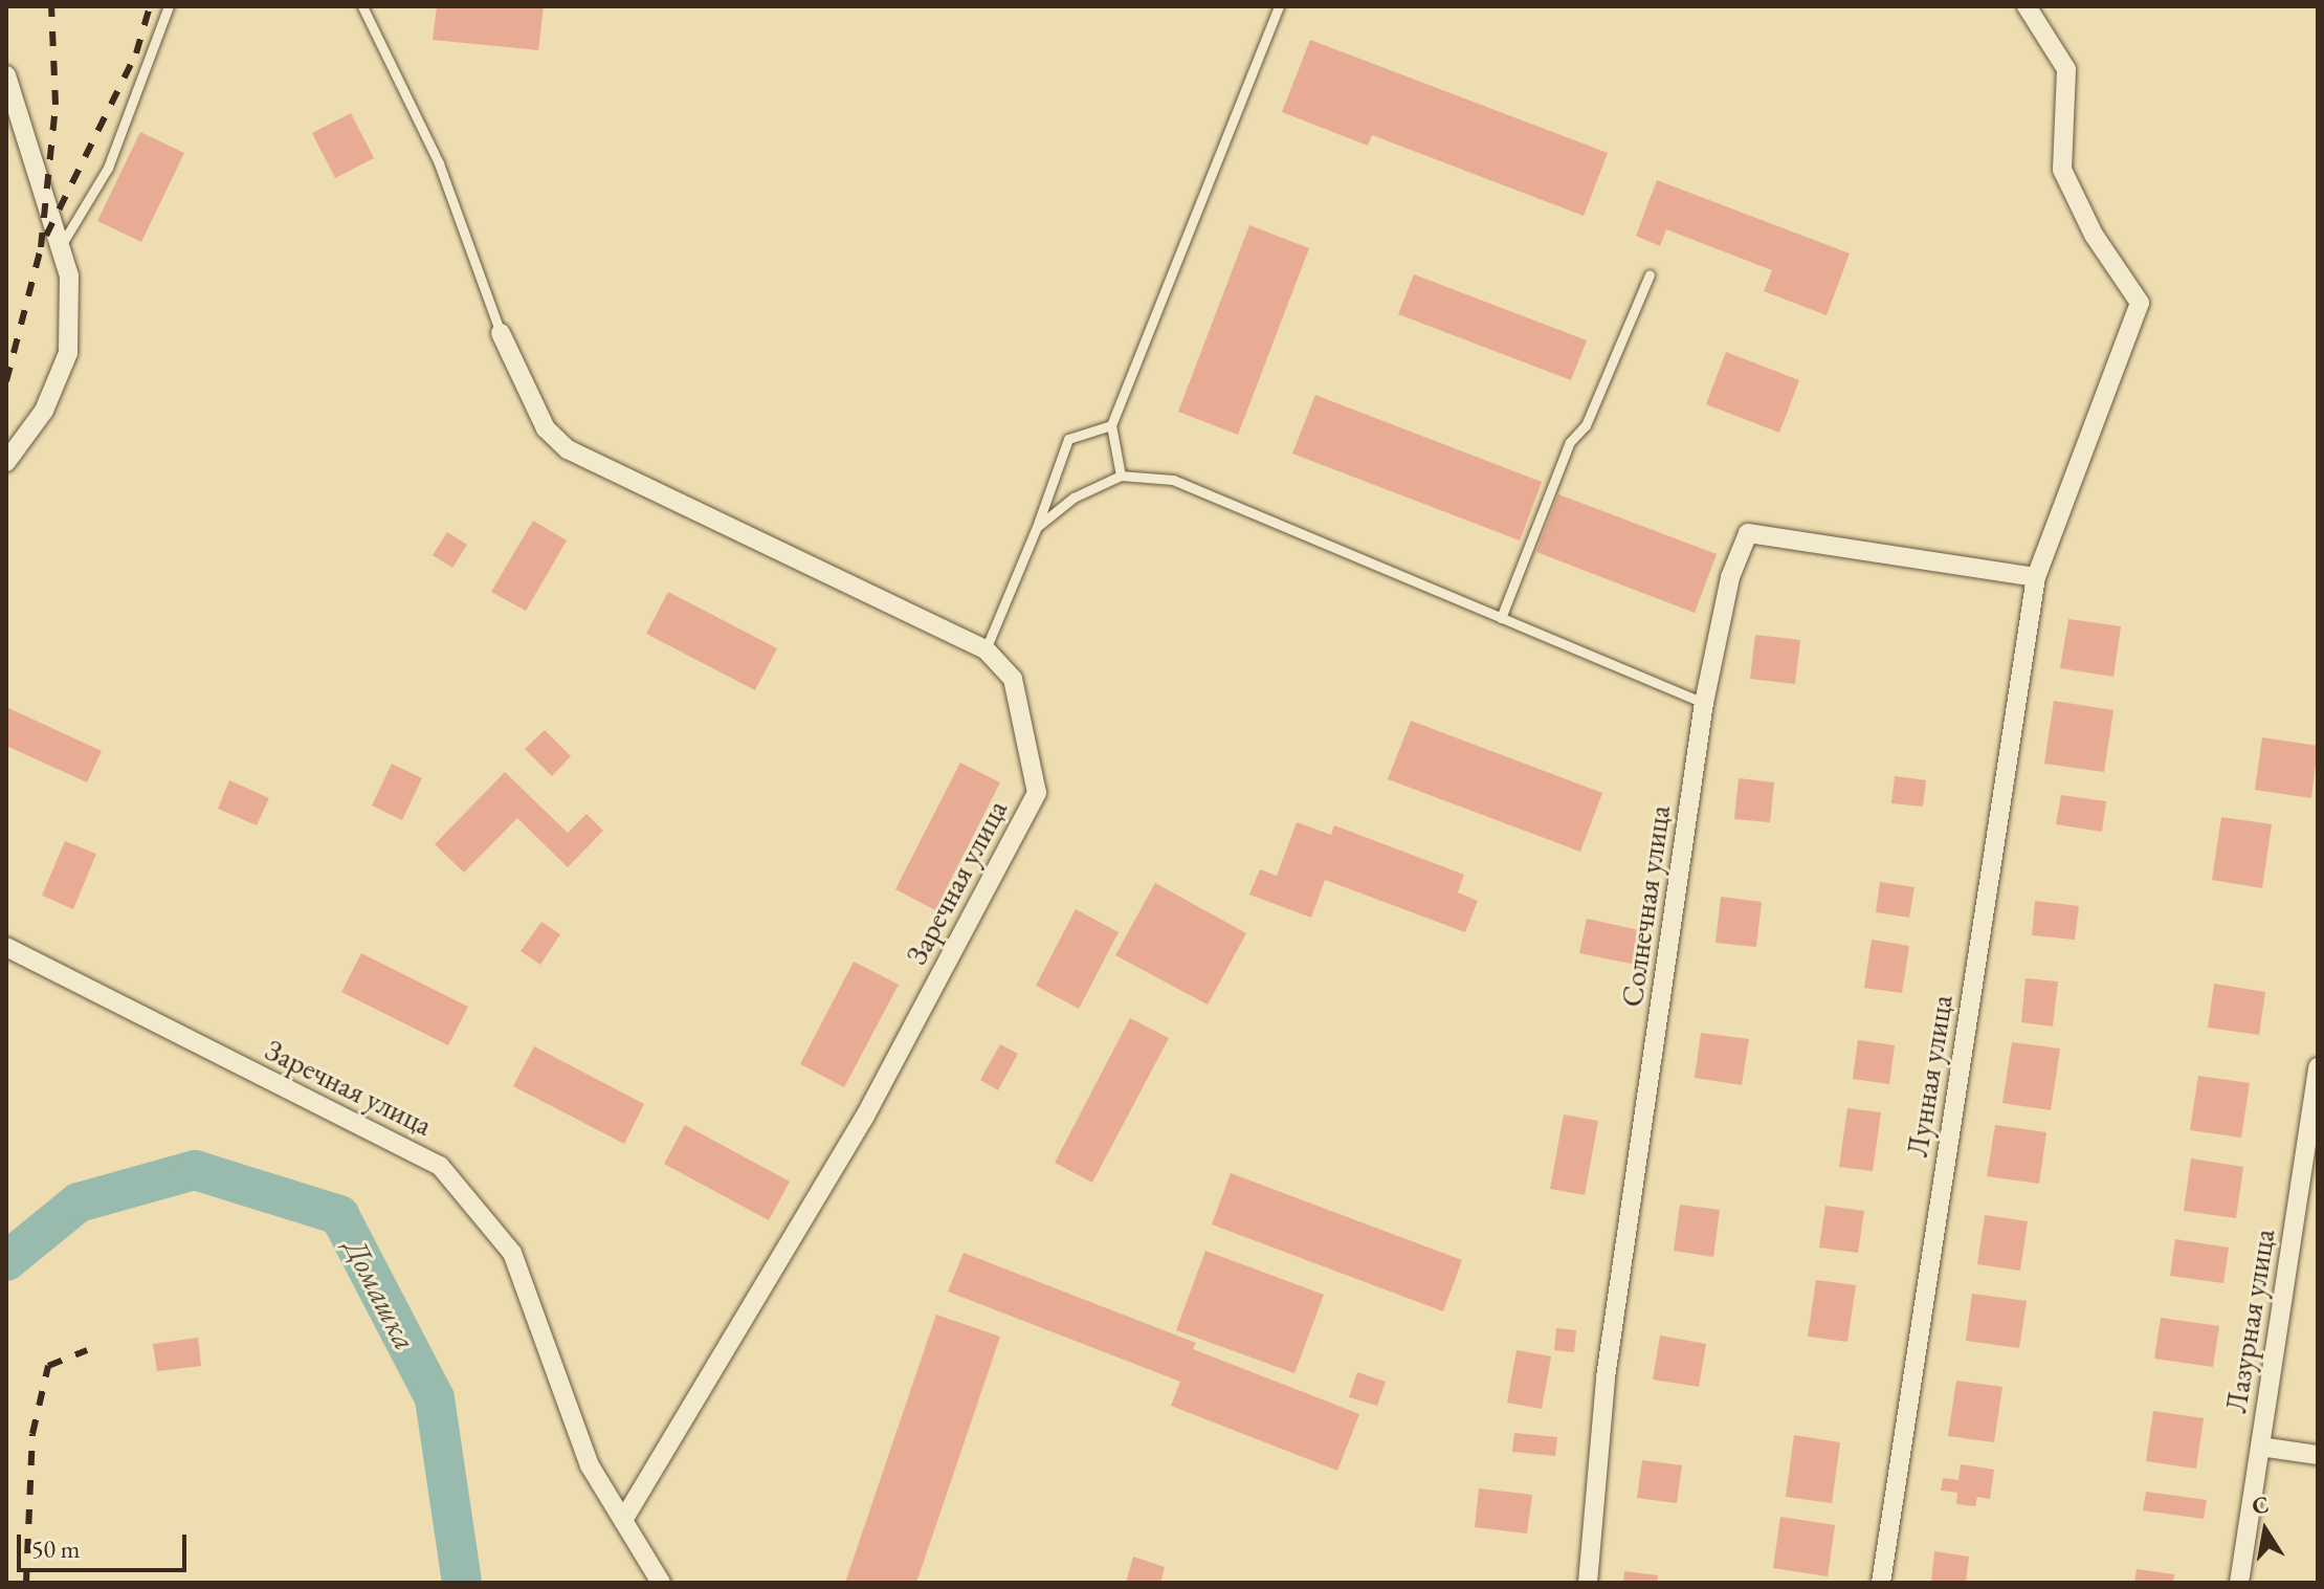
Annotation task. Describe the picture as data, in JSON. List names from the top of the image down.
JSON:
{
  "streets": {
    "street": [
      "Заречная улица",
      "Солнечная улица",
      "Лунная улица",
      "Лазурная улица"
    ]
  },
  "crossings": [
    ["Солнечная улица", "Лунная улица"]
  ],
  "water": ["Домашка"],
  "scale_bar": "50 m",
  "north": "top"
}
